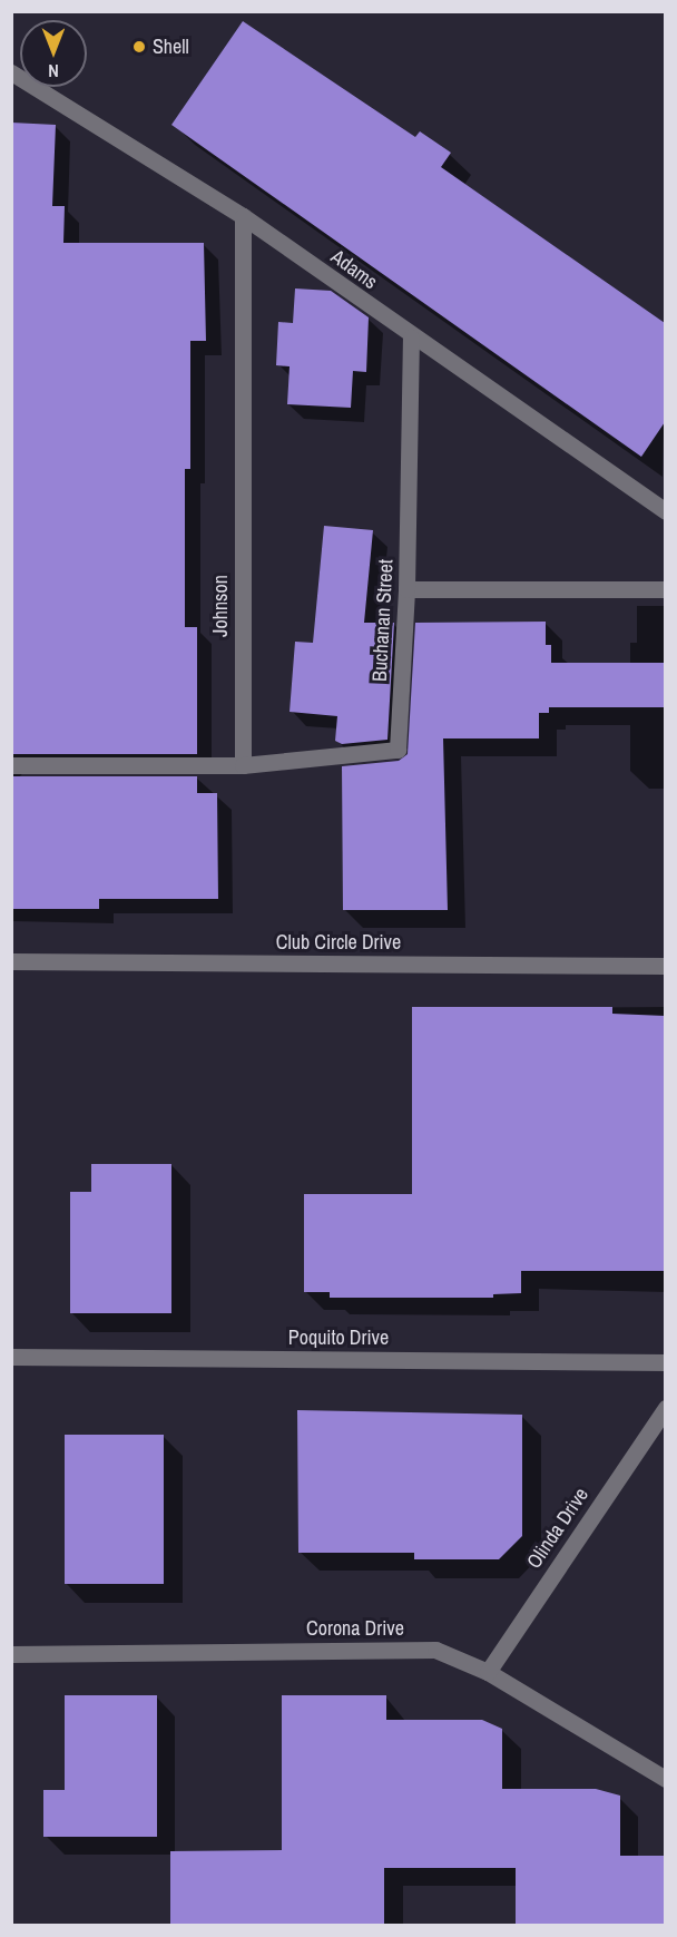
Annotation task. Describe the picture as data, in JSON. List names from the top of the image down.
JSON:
{
  "streets": {
    "street": [
      "Adams",
      "Johnson",
      "Buchanan Street",
      "Club Circle Drive",
      "Poquito Drive",
      "Olinda Drive",
      "Corona Drive"
    ]
  },
  "crossings": [
    ["Adams", "Johnson"],
    ["Adams", "Buchanan Street"],
    ["Johnson", "Buchanan Street"],
    ["Olinda Drive", "Corona Drive"]
  ],
  "places": ["Shell"],
  "north": "bottom"
}
